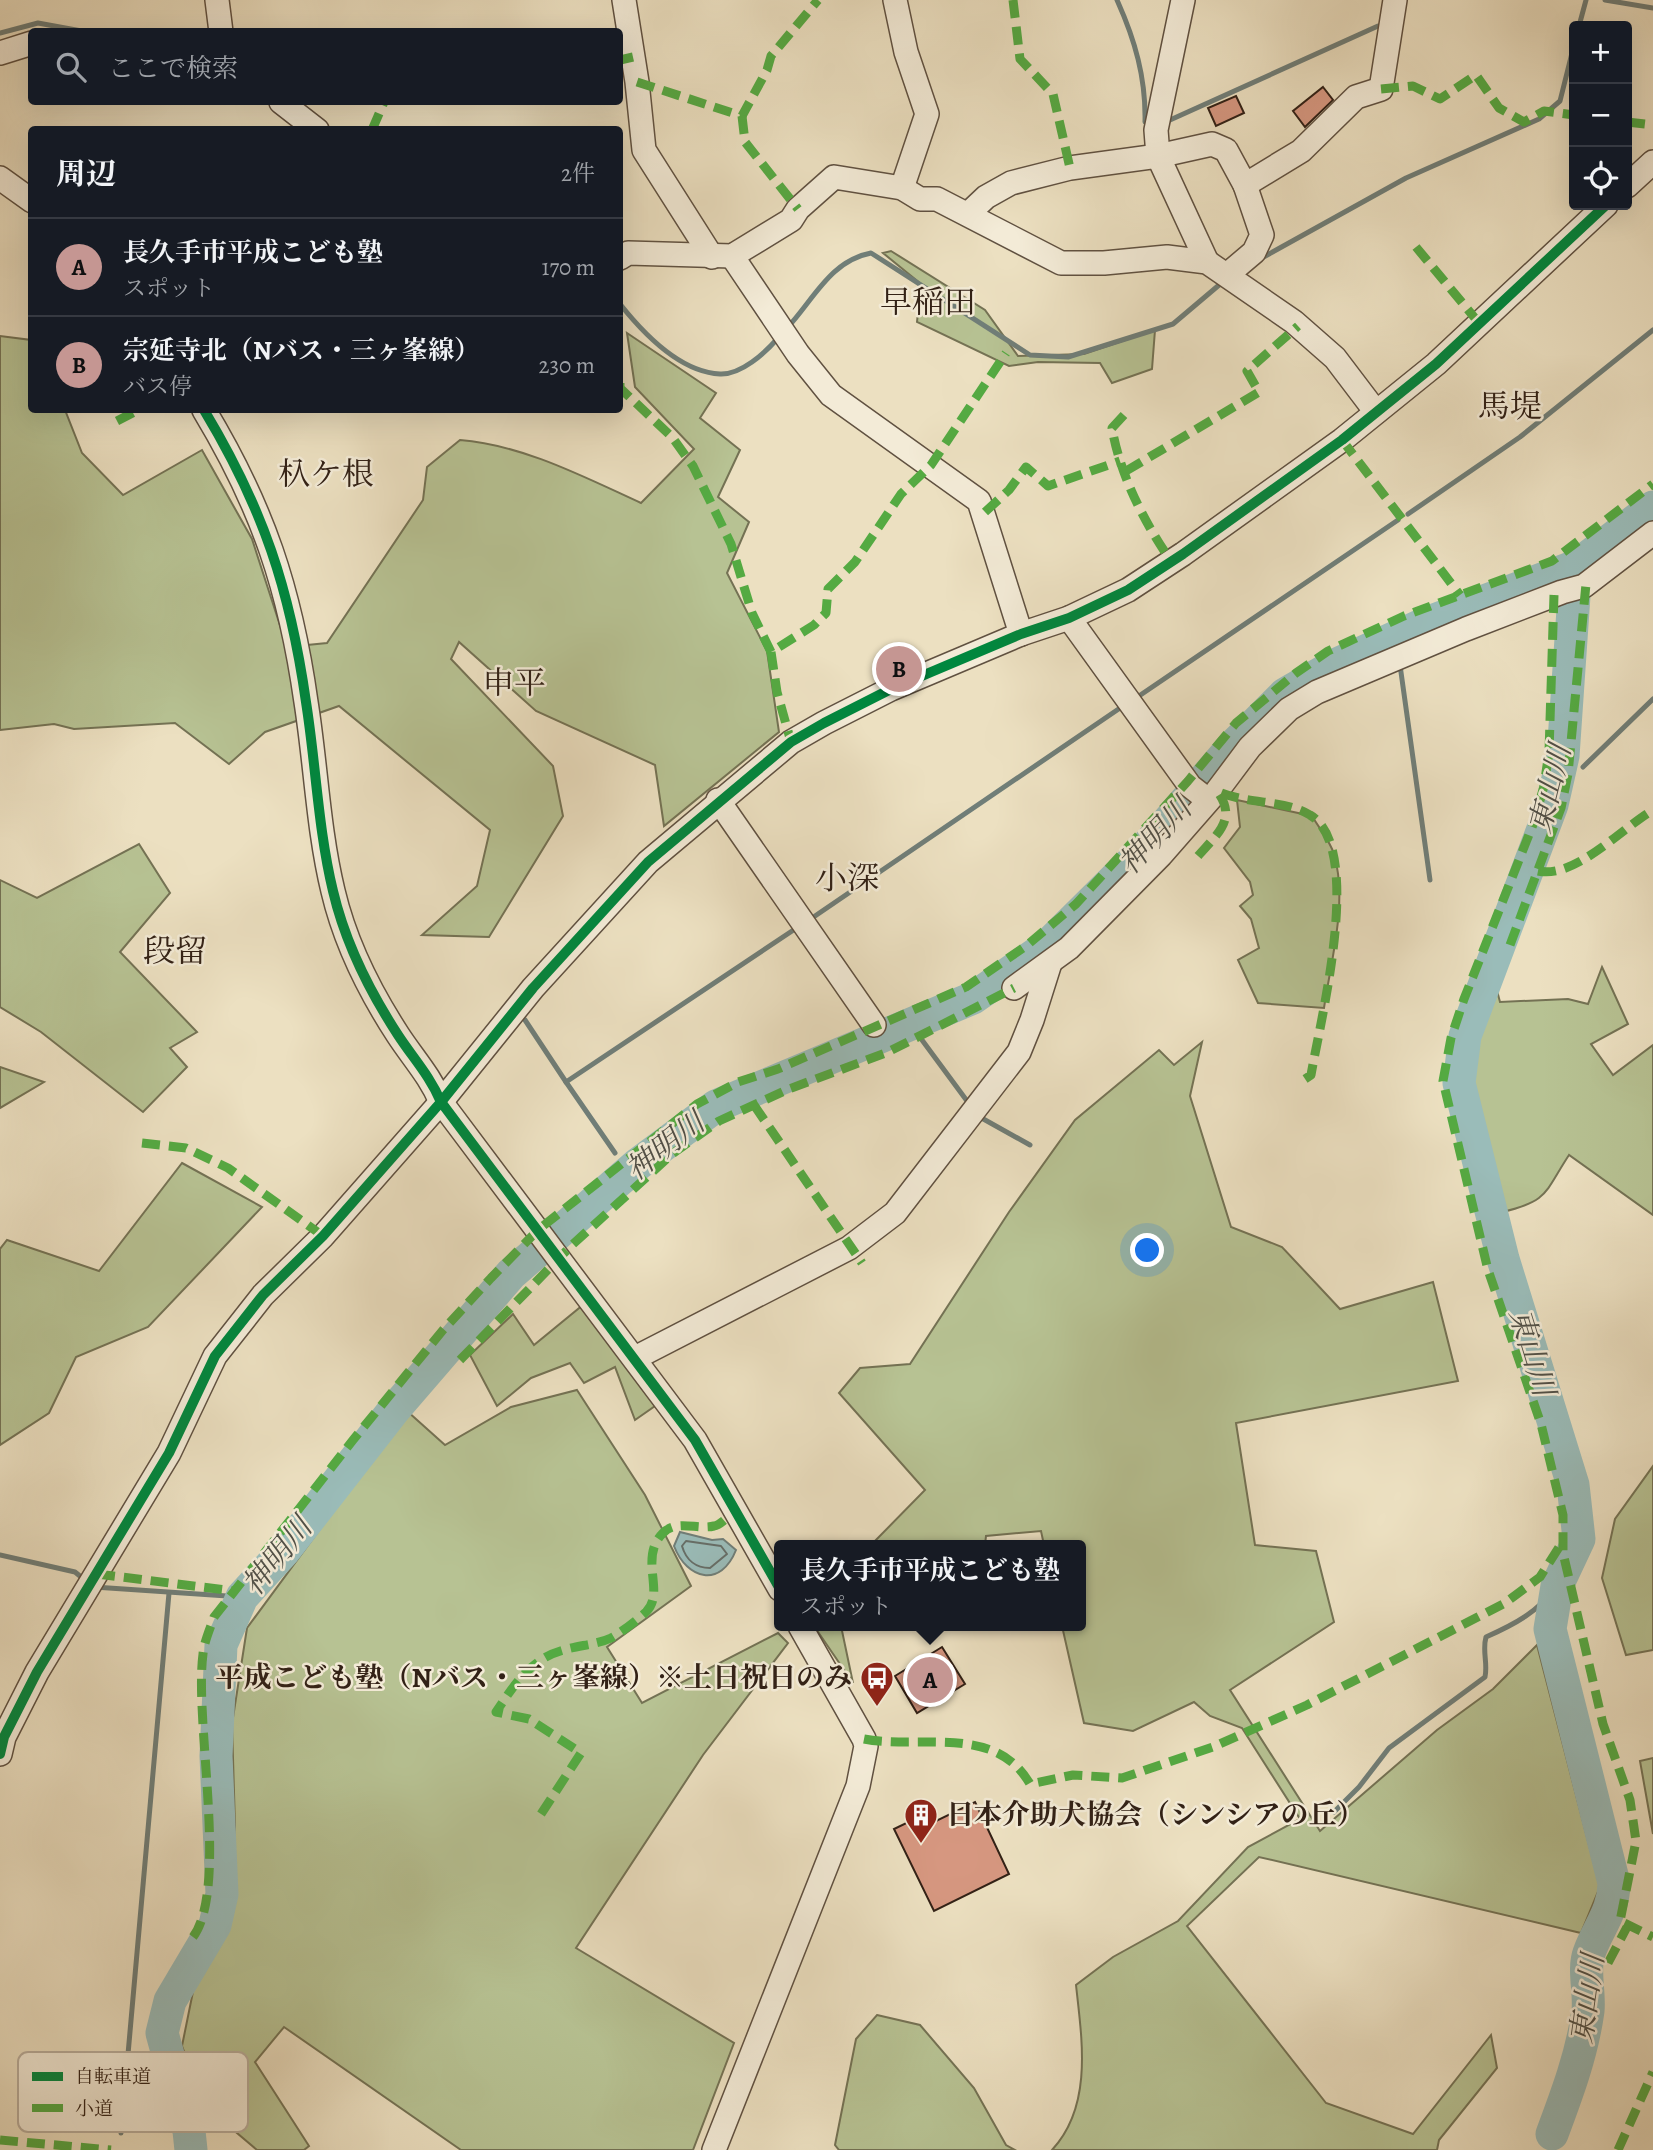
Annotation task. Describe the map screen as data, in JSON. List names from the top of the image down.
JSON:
{
  "districts": [
    "早稲田",
    "馬堤",
    "杁ケ根",
    "申平",
    "小深",
    "段留"
  ],
  "water": ["東山川", "神明川"],
  "places": {
    "bus stop": ["平成こども塾（Nバス・三ヶ峯線）※土日祝日のみ"],
    "building": ["日本介助犬協会（シンシアの丘）"]
  },
  "legend": ["自転車道", "小道"],
  "page": {
    "map_buttons": ["+", "−"],
    "search": "ここで検索",
    "heading": ["周辺", "2件"],
    "list": [
      {
        "mark": "A",
        "name": "長久手市平成こども塾",
        "note": "スポット",
        "value": "170 m"
      },
      {
        "mark": "B",
        "name": "宗延寺北（Nバス・三ヶ峯線）",
        "note": "バス停",
        "value": "230 m"
      }
    ],
    "pins": ["B", "A"],
    "popup": ["長久手市平成こども塾", "スポット"]
  }
}
